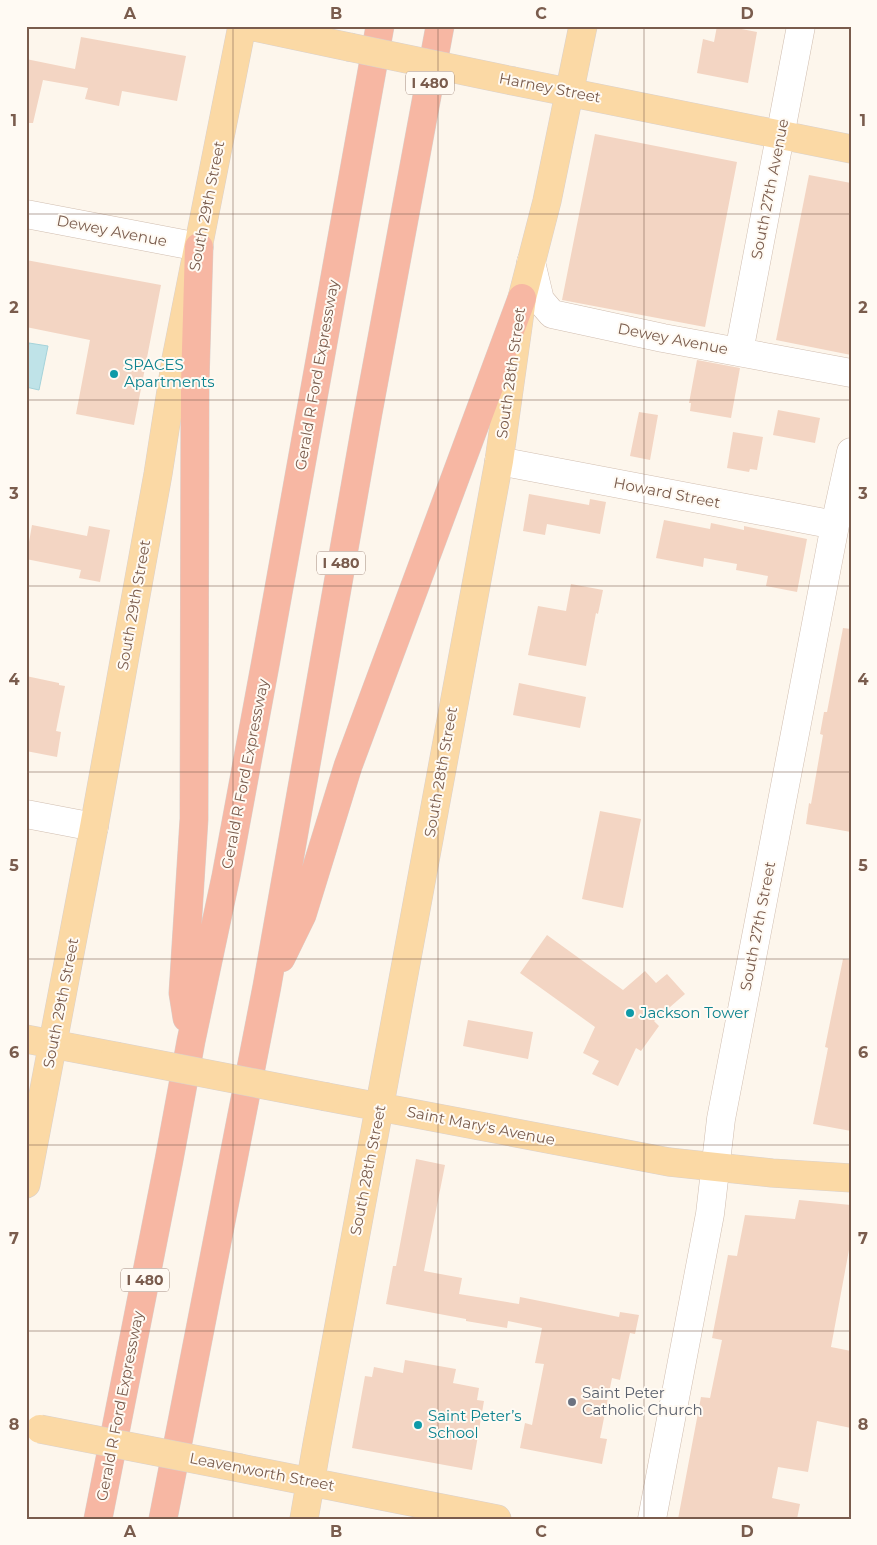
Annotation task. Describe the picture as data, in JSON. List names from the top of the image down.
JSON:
{
  "streets": {
    "highway": ["I 480", "Gerald R Ford Expressway"],
    "main road": [
      "Harney Street",
      "South 29th Street",
      "South 28th Street",
      "Saint Mary's Avenue",
      "Leavenworth Street"
    ],
    "street": [
      "South 27th Avenue",
      "Dewey Avenue",
      "Howard Street",
      "South 27th Street"
    ]
  },
  "crossings": [
    ["Harney Street", "South 27th Avenue"],
    ["Harney Street", "South 28th Street"],
    ["South 27th Avenue", "Dewey Avenue"],
    ["South 29th Street", "Dewey Avenue"],
    ["South 29th Street", "Saint Mary's Avenue"],
    ["Dewey Avenue", "South 28th Street"],
    ["South 28th Street", "Howard Street"],
    ["South 28th Street", "Saint Mary's Avenue"],
    ["South 28th Street", "Leavenworth Street"],
    ["Howard Street", "South 27th Street"],
    ["South 27th Street", "Saint Mary's Avenue"]
  ],
  "places": [
    "SPACES Apartments",
    "Jackson Tower",
    "Saint Peter Catholic Church",
    "Saint Peter’s School"
  ],
  "grid": {
    "columns": [
      "A",
      "B",
      "C",
      "D"
    ],
    "rows": [
      "1",
      "2",
      "3",
      "4",
      "5",
      "6",
      "7",
      "8"
    ]
  }
}
